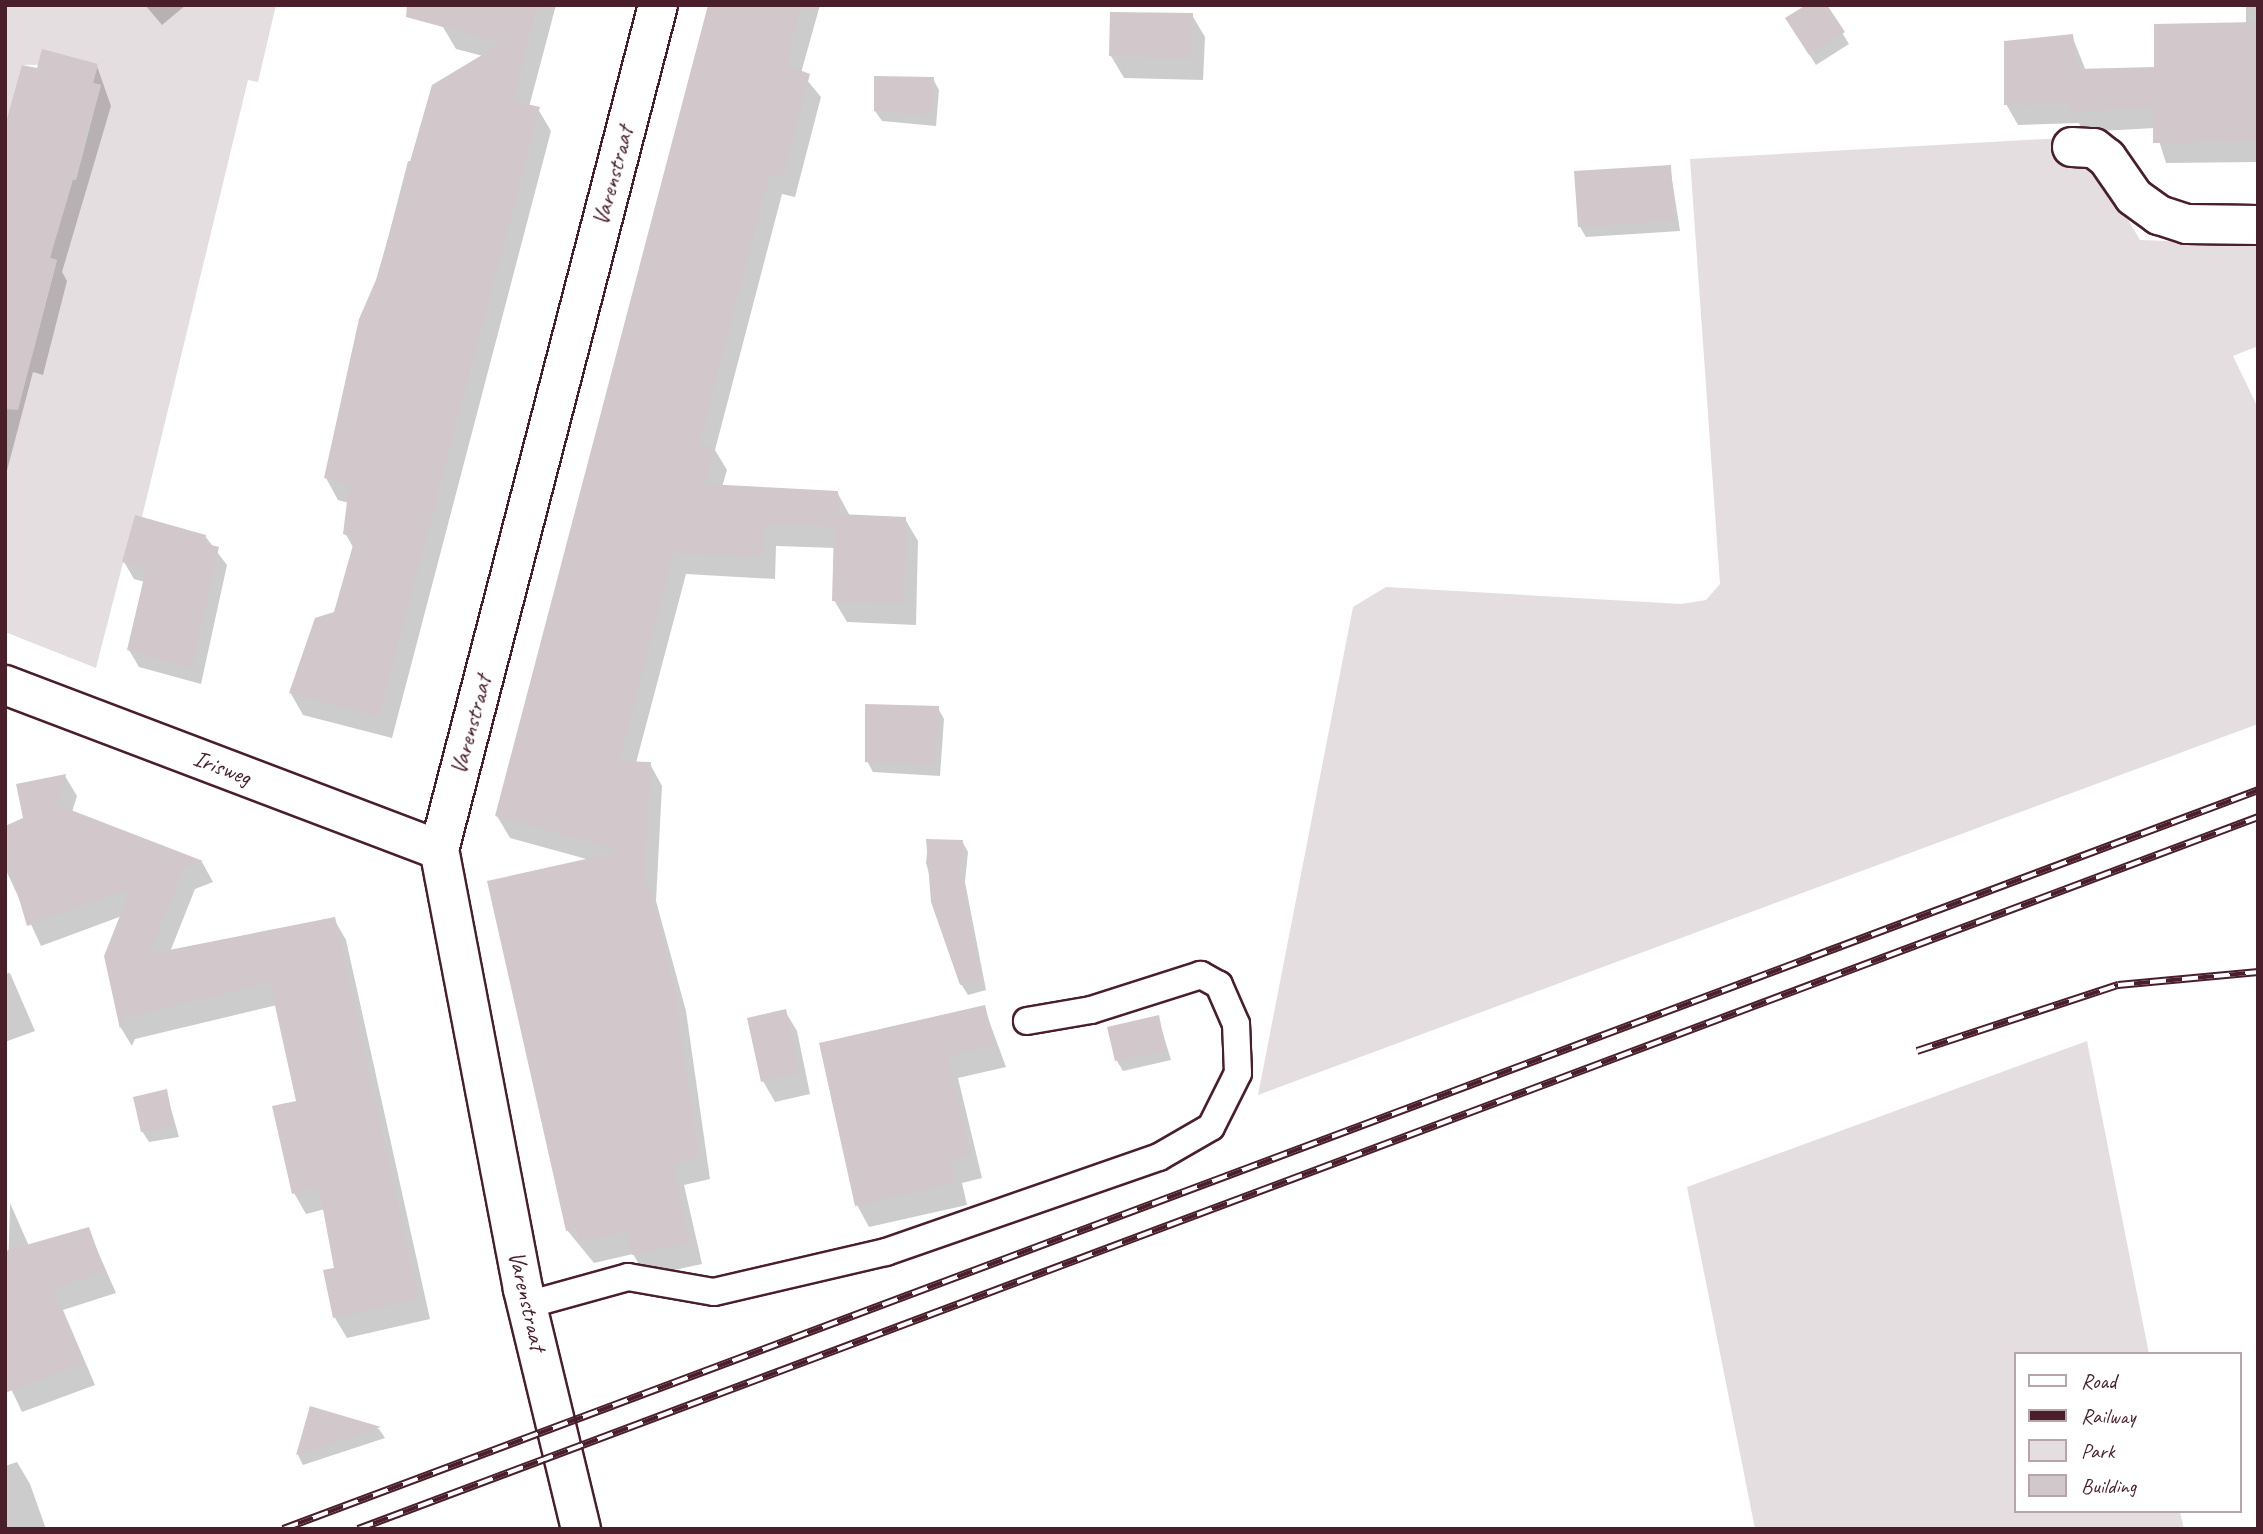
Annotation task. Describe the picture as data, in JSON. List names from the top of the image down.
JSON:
{
  "streets": {
    "street": ["Varenstraat", "Irisweg"]
  },
  "crossings": [
    ["Varenstraat", "Irisweg"]
  ],
  "legend": [
    "Road",
    "Railway",
    "Park",
    "Building"
  ]
}
